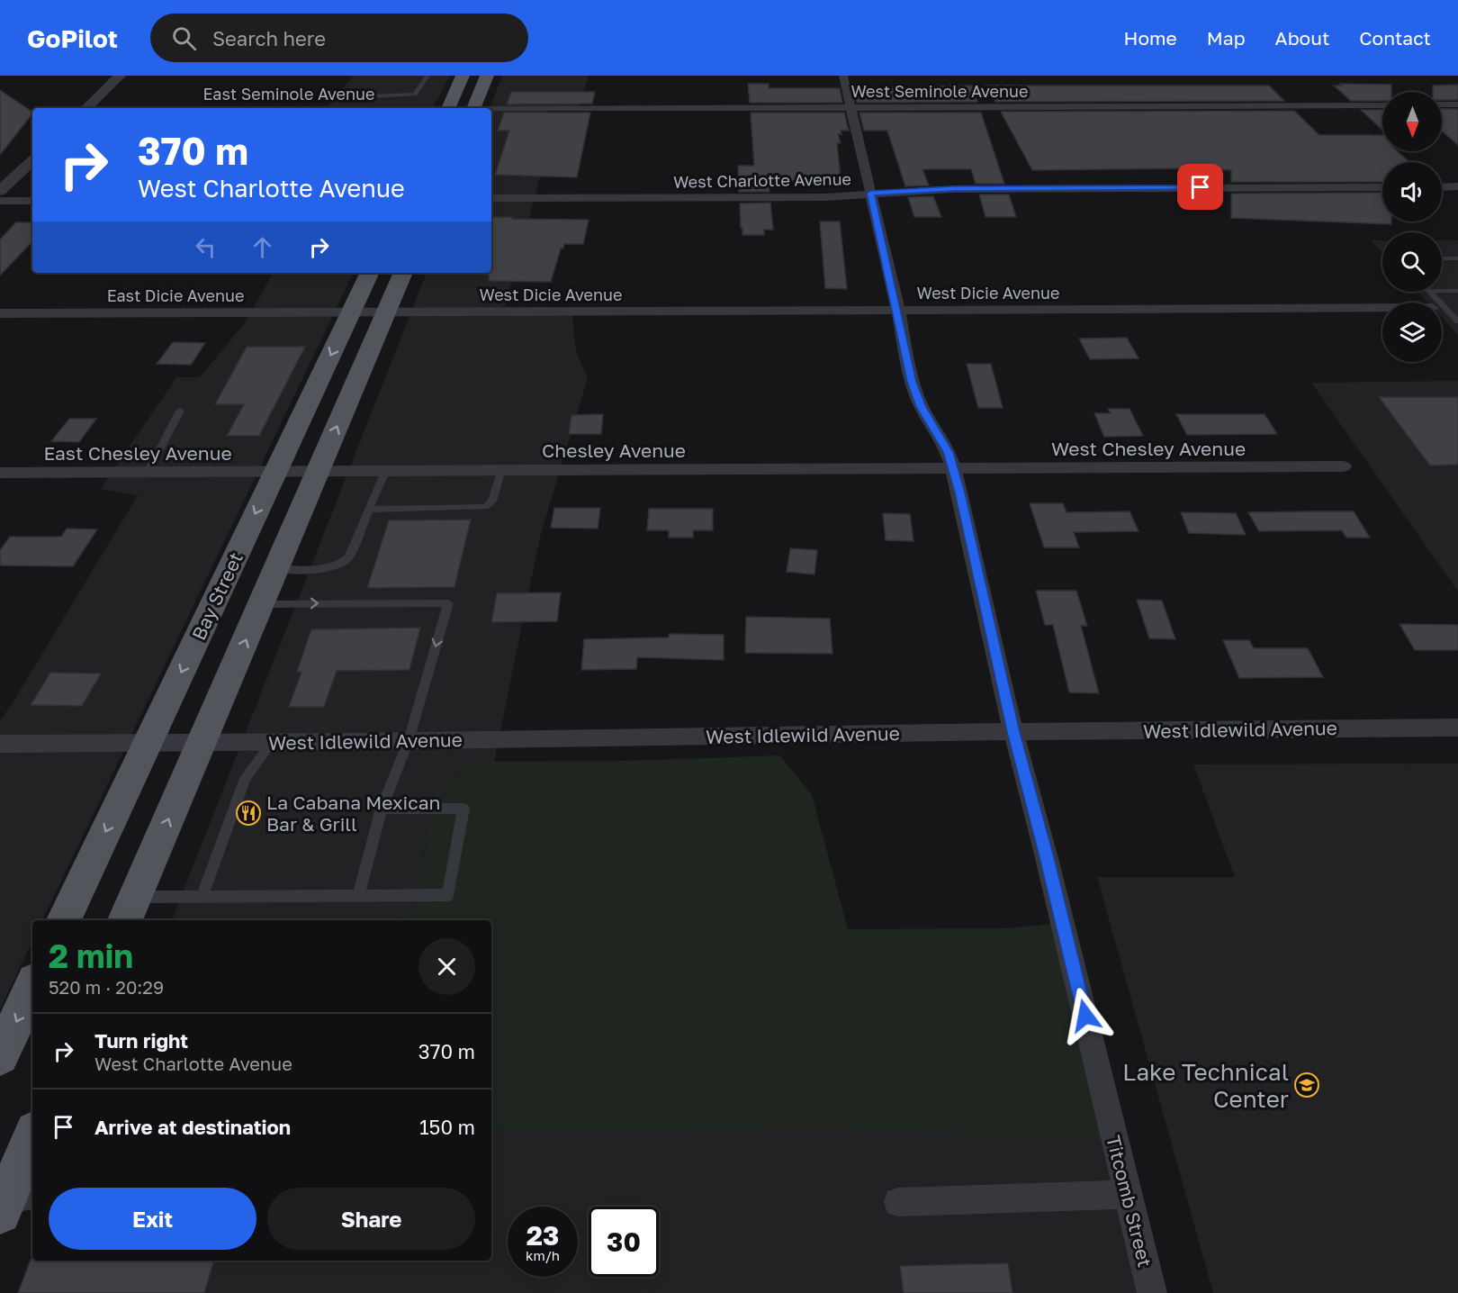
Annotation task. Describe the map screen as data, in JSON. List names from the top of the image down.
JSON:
{
  "streets": {
    "main road": ["Bay Street"],
    "street": [
      "West Seminole Avenue",
      "West Charlotte Avenue",
      "West Dicie Avenue",
      "East Dicie Avenue",
      "West Chesley Avenue",
      "Chesley Avenue",
      "East Chesley Avenue",
      "West Idlewild Avenue",
      "Titcomb Street"
    ]
  },
  "crossings": [
    ["West Seminole Avenue", "Titcomb Street"],
    ["West Charlotte Avenue", "Titcomb Street"],
    ["West Dicie Avenue", "East Dicie Avenue"],
    ["West Dicie Avenue", "Bay Street"],
    ["West Dicie Avenue", "Titcomb Street"],
    ["East Dicie Avenue", "Bay Street"],
    ["West Chesley Avenue", "Chesley Avenue"],
    ["West Chesley Avenue", "Titcomb Street"],
    ["Chesley Avenue", "East Chesley Avenue"],
    ["Chesley Avenue", "Bay Street"],
    ["Chesley Avenue", "Titcomb Street"],
    ["East Chesley Avenue", "Bay Street"],
    ["Bay Street", "West Idlewild Avenue"],
    ["West Idlewild Avenue", "Titcomb Street"]
  ],
  "places": {
    "restaurant": ["La Cabana Mexican Bar & Grill"],
    "school or university": ["Lake Technical Center"]
  },
  "north": "bottom",
  "page": {
    "header": "GoPilot",
    "search": "Search here",
    "nav": [
      "Home",
      "Map",
      "About",
      "Contact"
    ],
    "turn": ["370 m", "West Charlotte Avenue"],
    "heading": ["2 min", "520 m · 20:29"],
    "list": [
      {
        "name": "Turn right",
        "note": "West Charlotte Avenue",
        "value": "370 m"
      },
      {
        "name": "Arrive at destination",
        "value": "150 m"
      }
    ],
    "buttons": ["Exit", "Share"],
    "speed": "23 km/h",
    "limit": "30"
  }
}
